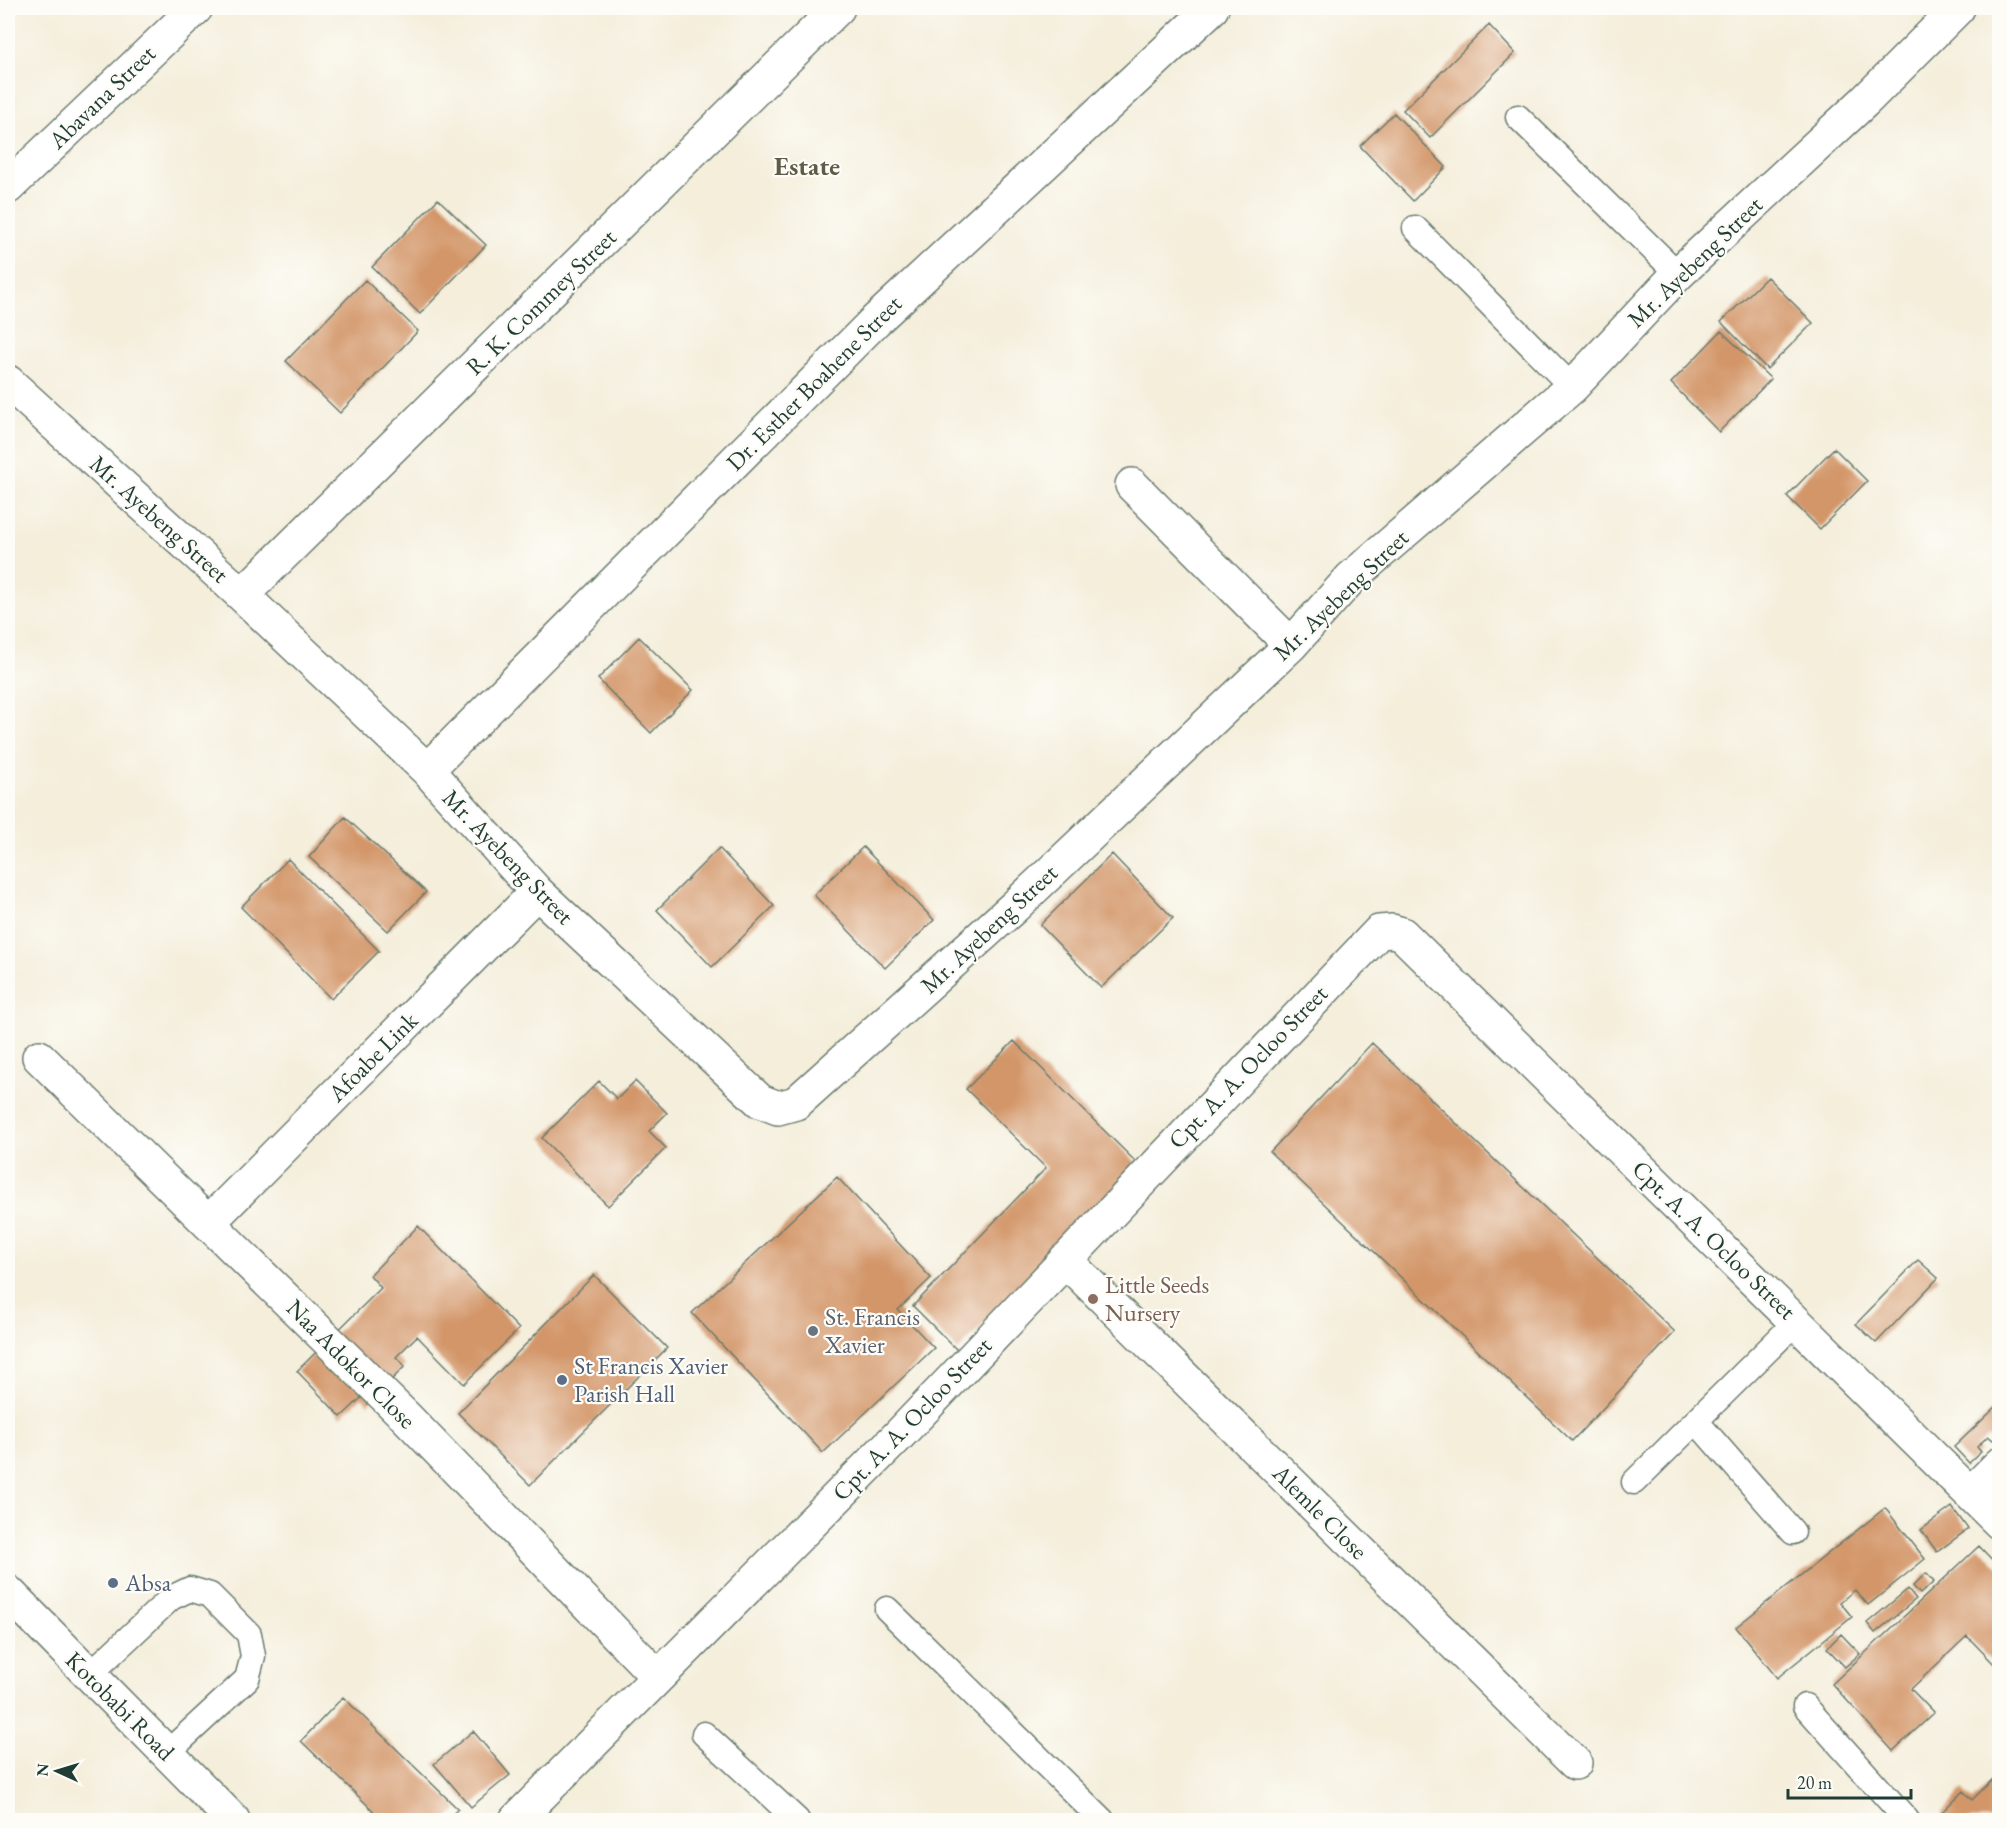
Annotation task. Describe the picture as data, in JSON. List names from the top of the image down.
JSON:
{
  "streets": {
    "street": [
      "Abavana Street",
      "Mr. Ayebeng Street",
      "R. K. Commey Street",
      "Dr. Esther Boahene Street",
      "Afoabe Link",
      "Cpt. A. A. Ocloo Street",
      "Naa Adokor Close",
      "Alemle Close",
      "Kotobabi Road"
    ]
  },
  "crossings": [
    ["Mr. Ayebeng Street", "R. K. Commey Street"],
    ["Mr. Ayebeng Street", "Dr. Esther Boahene Street"],
    ["Mr. Ayebeng Street", "Afoabe Link"],
    ["Afoabe Link", "Naa Adokor Close"],
    ["Cpt. A. A. Ocloo Street", "Naa Adokor Close"],
    ["Cpt. A. A. Ocloo Street", "Alemle Close"]
  ],
  "districts": ["Estate"],
  "places": [
    "Little Seeds Nursery",
    "St. Francis Xavier",
    "St Francis Xavier Parish Hall",
    "Absa"
  ],
  "scale_bar": "20 m",
  "north": "left"
}
